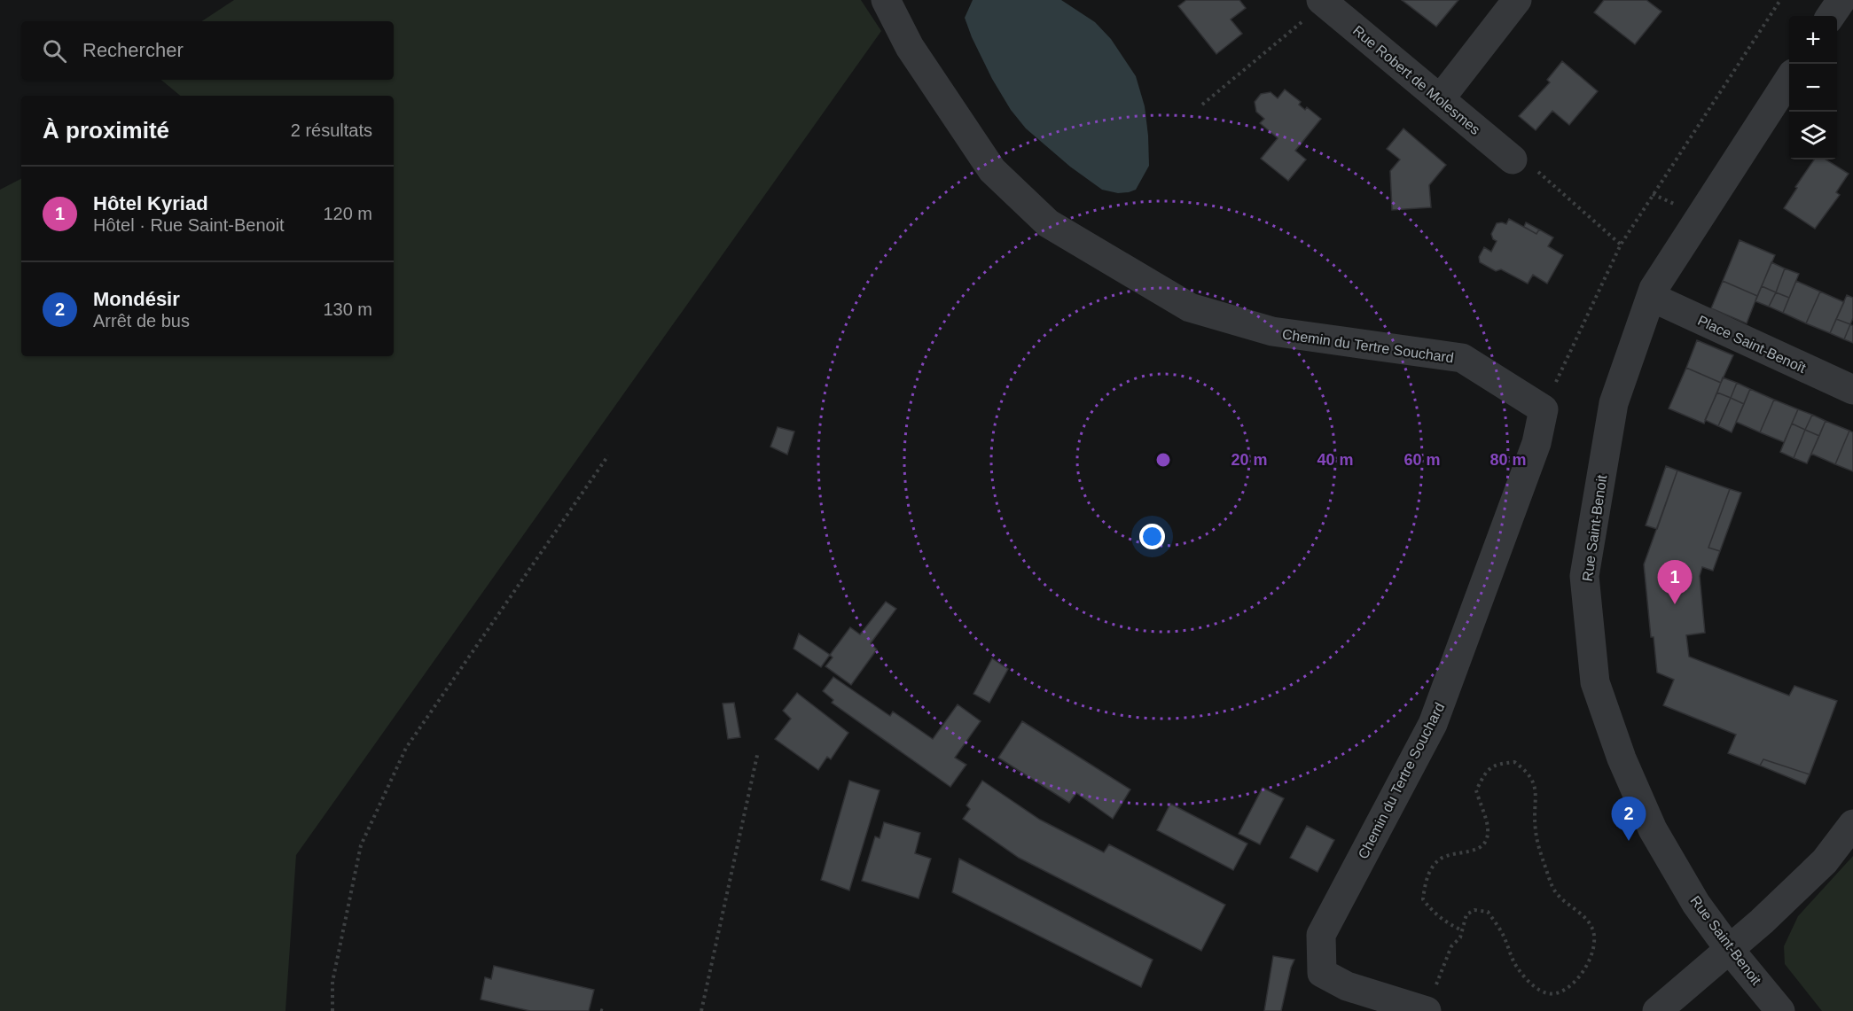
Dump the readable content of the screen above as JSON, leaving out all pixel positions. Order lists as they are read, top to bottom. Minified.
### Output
{"streets":{"street":["Rue Robert de Molesmes","Place Saint-Benoît","Chemin du Tertre Souchard","Rue Saint-Benoit"]},"crossings":[["Place Saint-Benoît","Rue Saint-Benoit"]],"page":{"map_buttons":["+","−"],"search":"Rechercher","heading":["À proximité","2 résultats"],"list":[{"mark":"1","name":"Hôtel Kyriad","note":"Hôtel · Rue Saint-Benoit","value":"120 m"},{"mark":"2","name":"Mondésir","note":"Arrêt de bus","value":"130 m"}],"pins":["1","2"]},"rings":["20 m","40 m","60 m","80 m"]}
